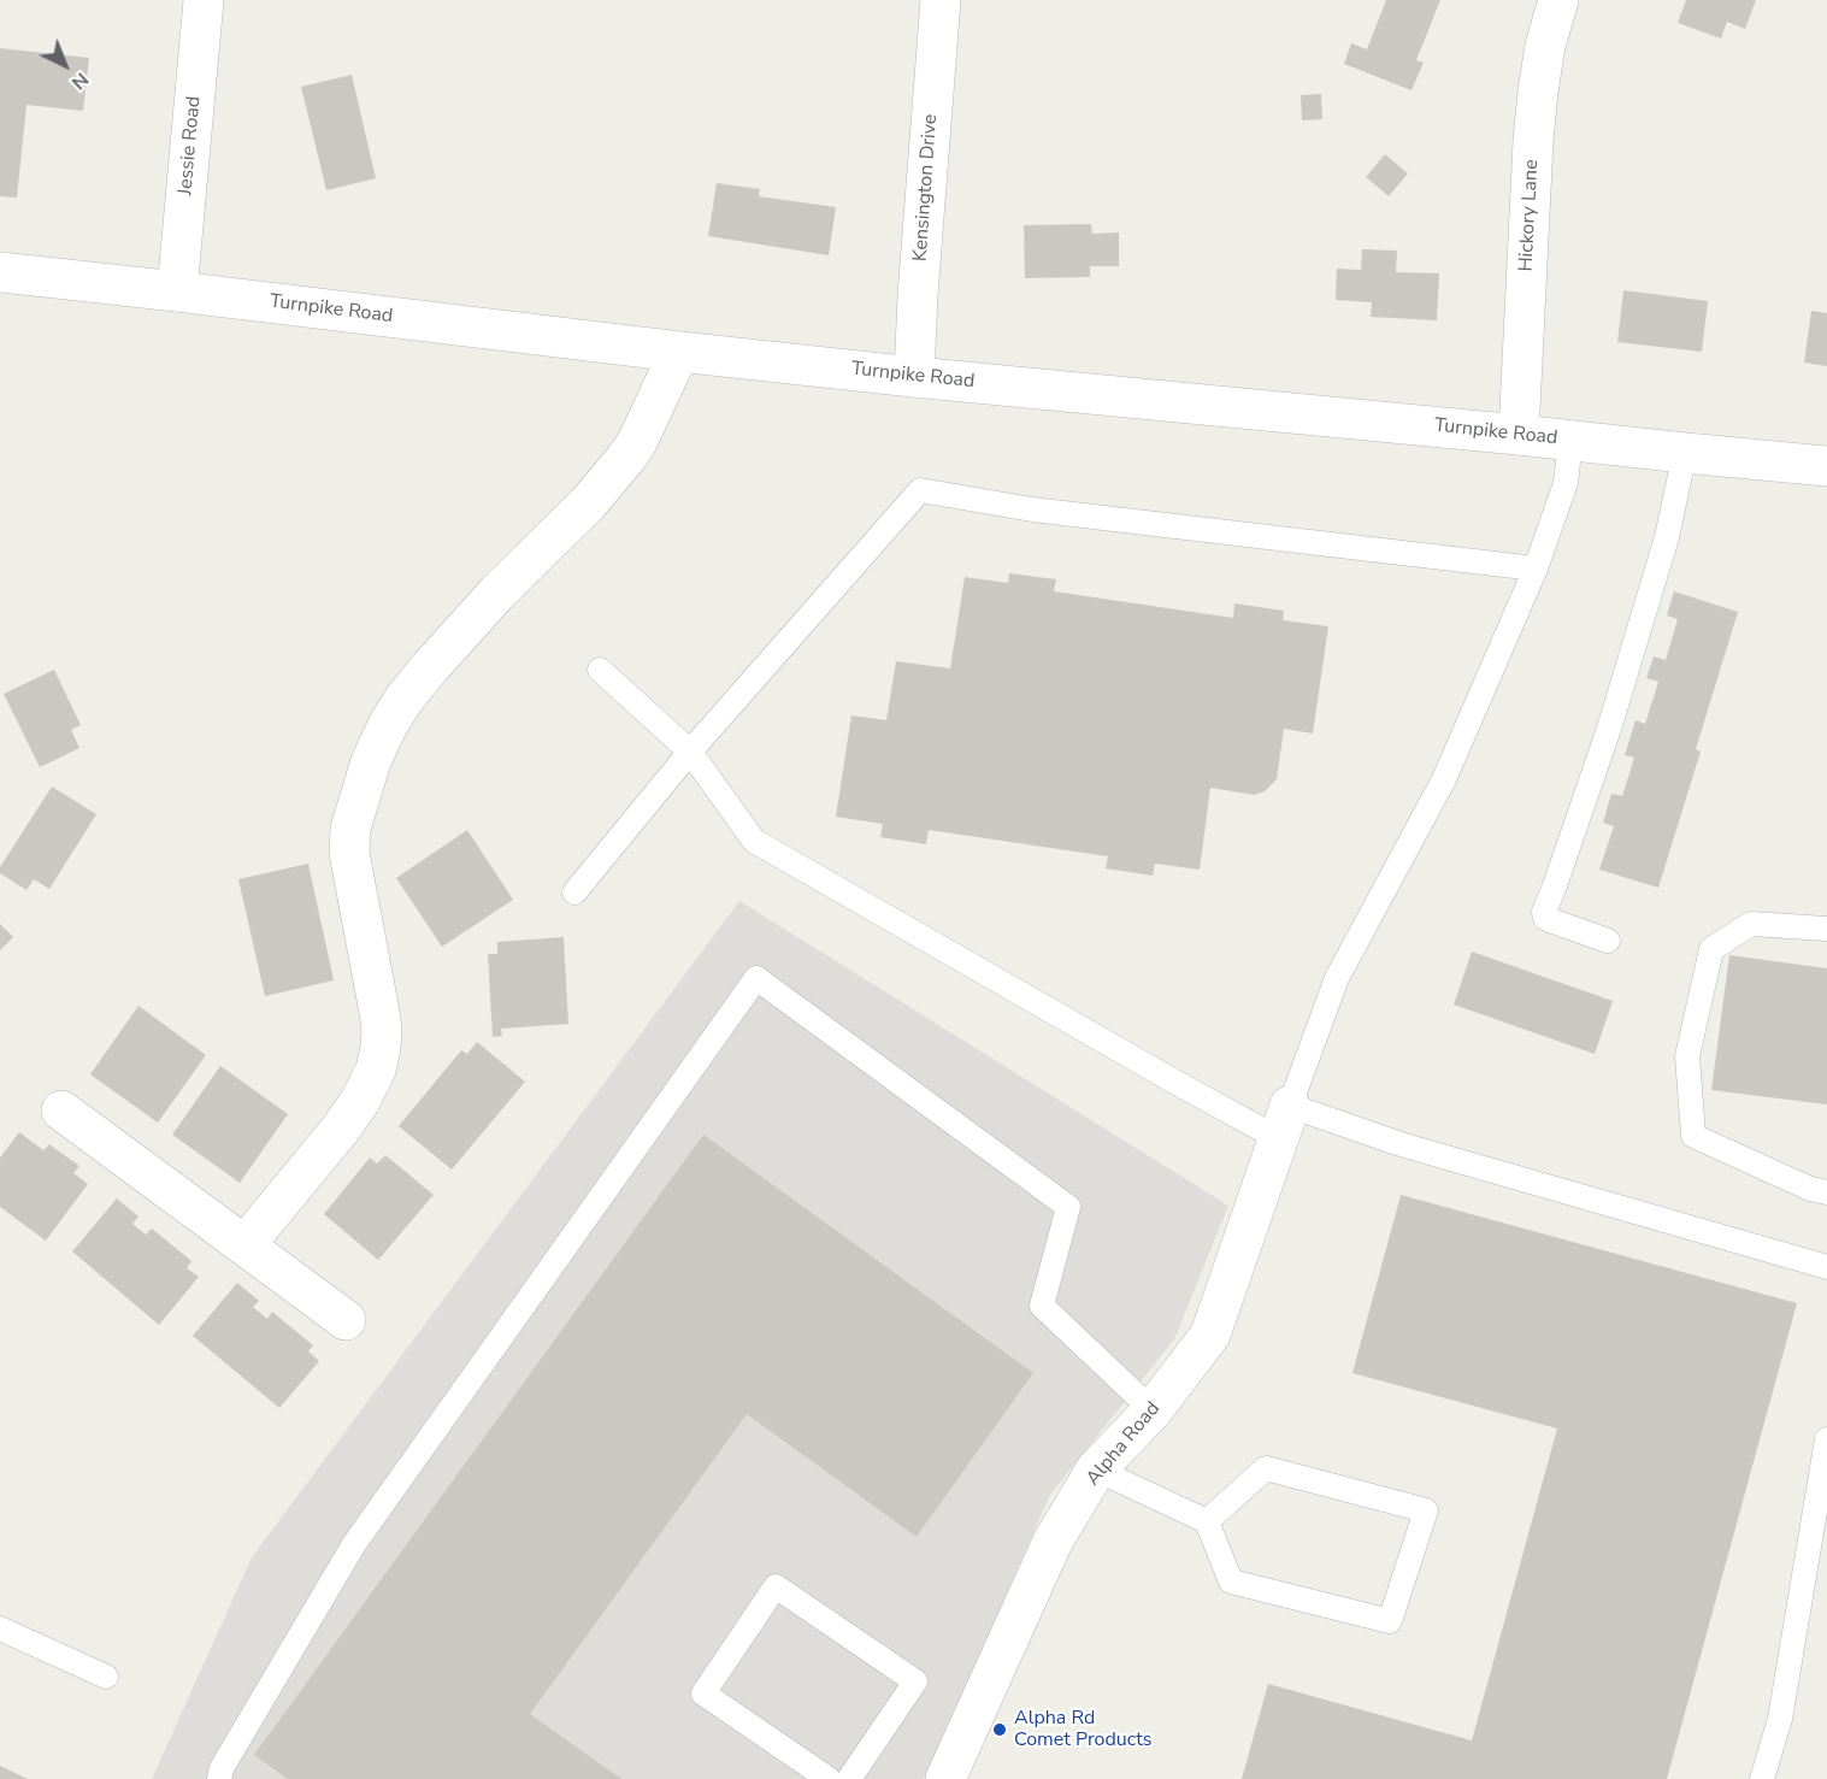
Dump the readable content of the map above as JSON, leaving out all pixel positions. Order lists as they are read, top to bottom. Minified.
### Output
{"streets":{"street":["Jessie Road","Kensington Drive","Hickory Lane","Turnpike Road","Alpha Road"]},"crossings":[["Jessie Road","Turnpike Road"],["Kensington Drive","Turnpike Road"],["Hickory Lane","Turnpike Road"]],"places":["Alpha Rd Comet Products"],"north":"bottom right"}
